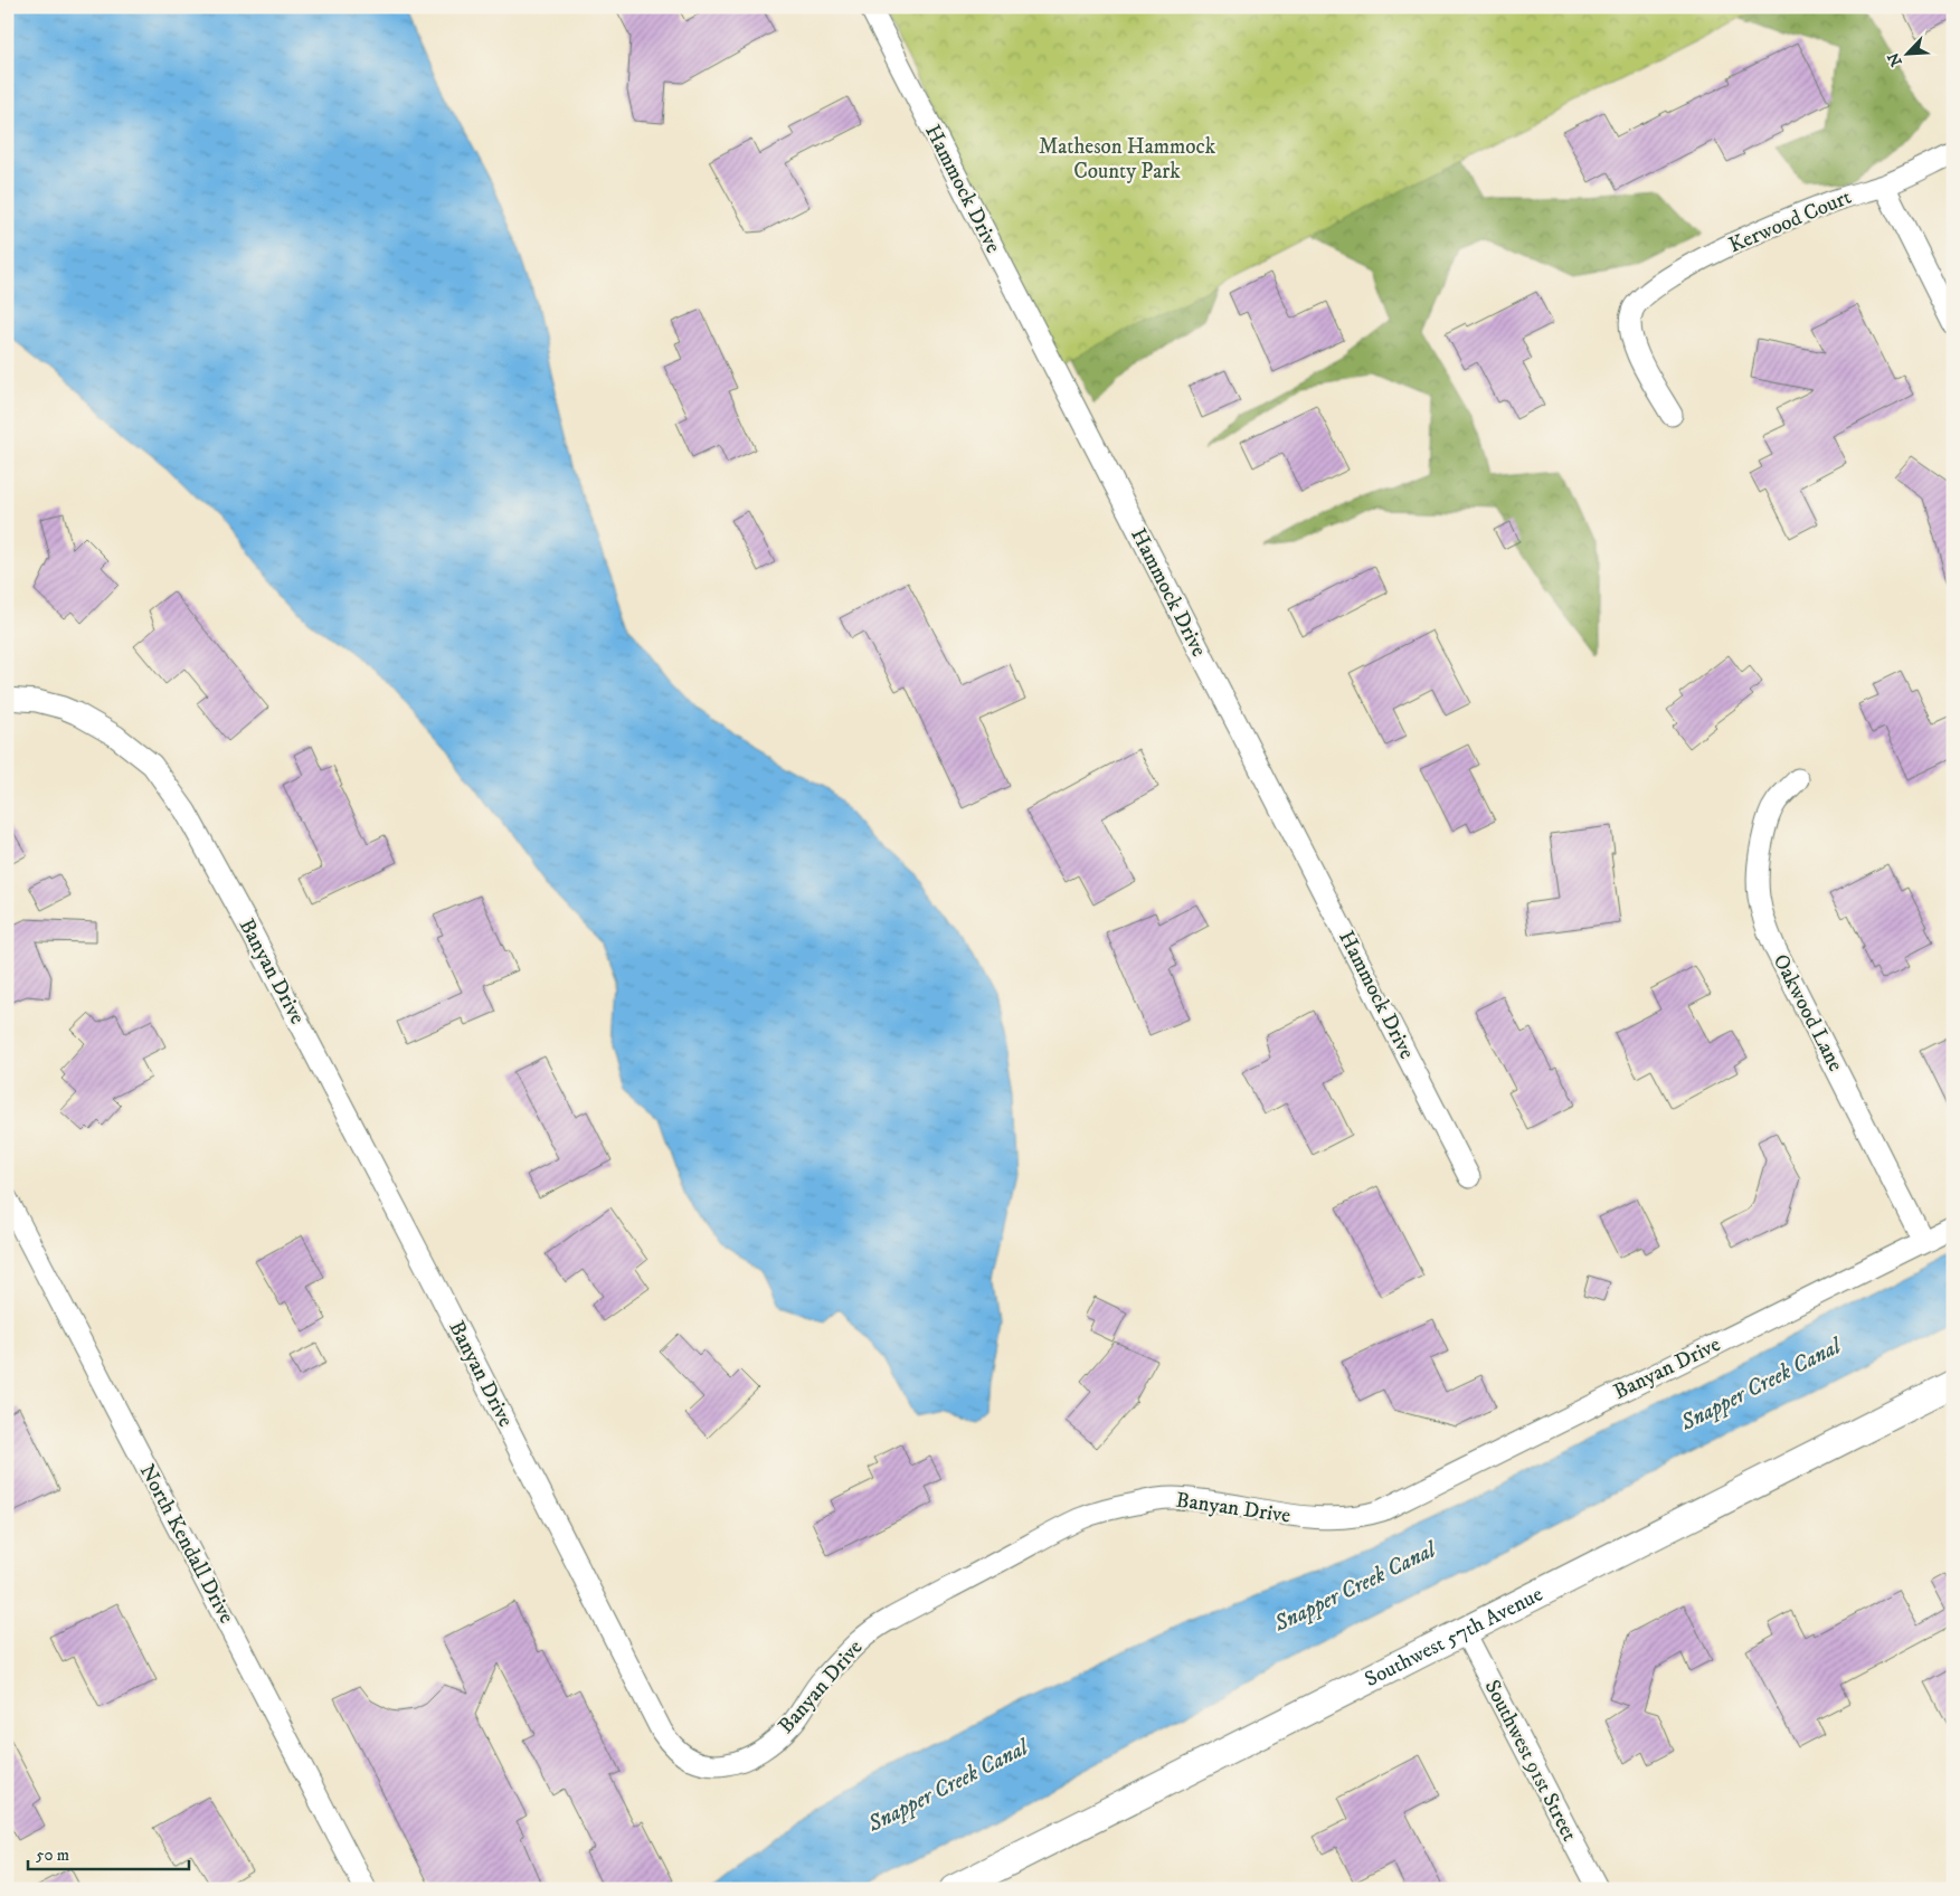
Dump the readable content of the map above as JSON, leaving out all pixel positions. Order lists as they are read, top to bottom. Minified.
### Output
{"streets":{"main road":["Southwest 57th Avenue"],"street":["Hammock Drive","Kerwood Court","Banyan Drive","Oakwood Lane","North Kendall Drive","Southwest 91st Street"]},"crossings":[["Banyan Drive","Oakwood Lane"],["Southwest 57th Avenue","Southwest 91st Street"]],"water":["Snapper Creek Canal"],"parks":["Matheson Hammock County Park"],"scale_bar":"50 m","north":"bottom left"}
